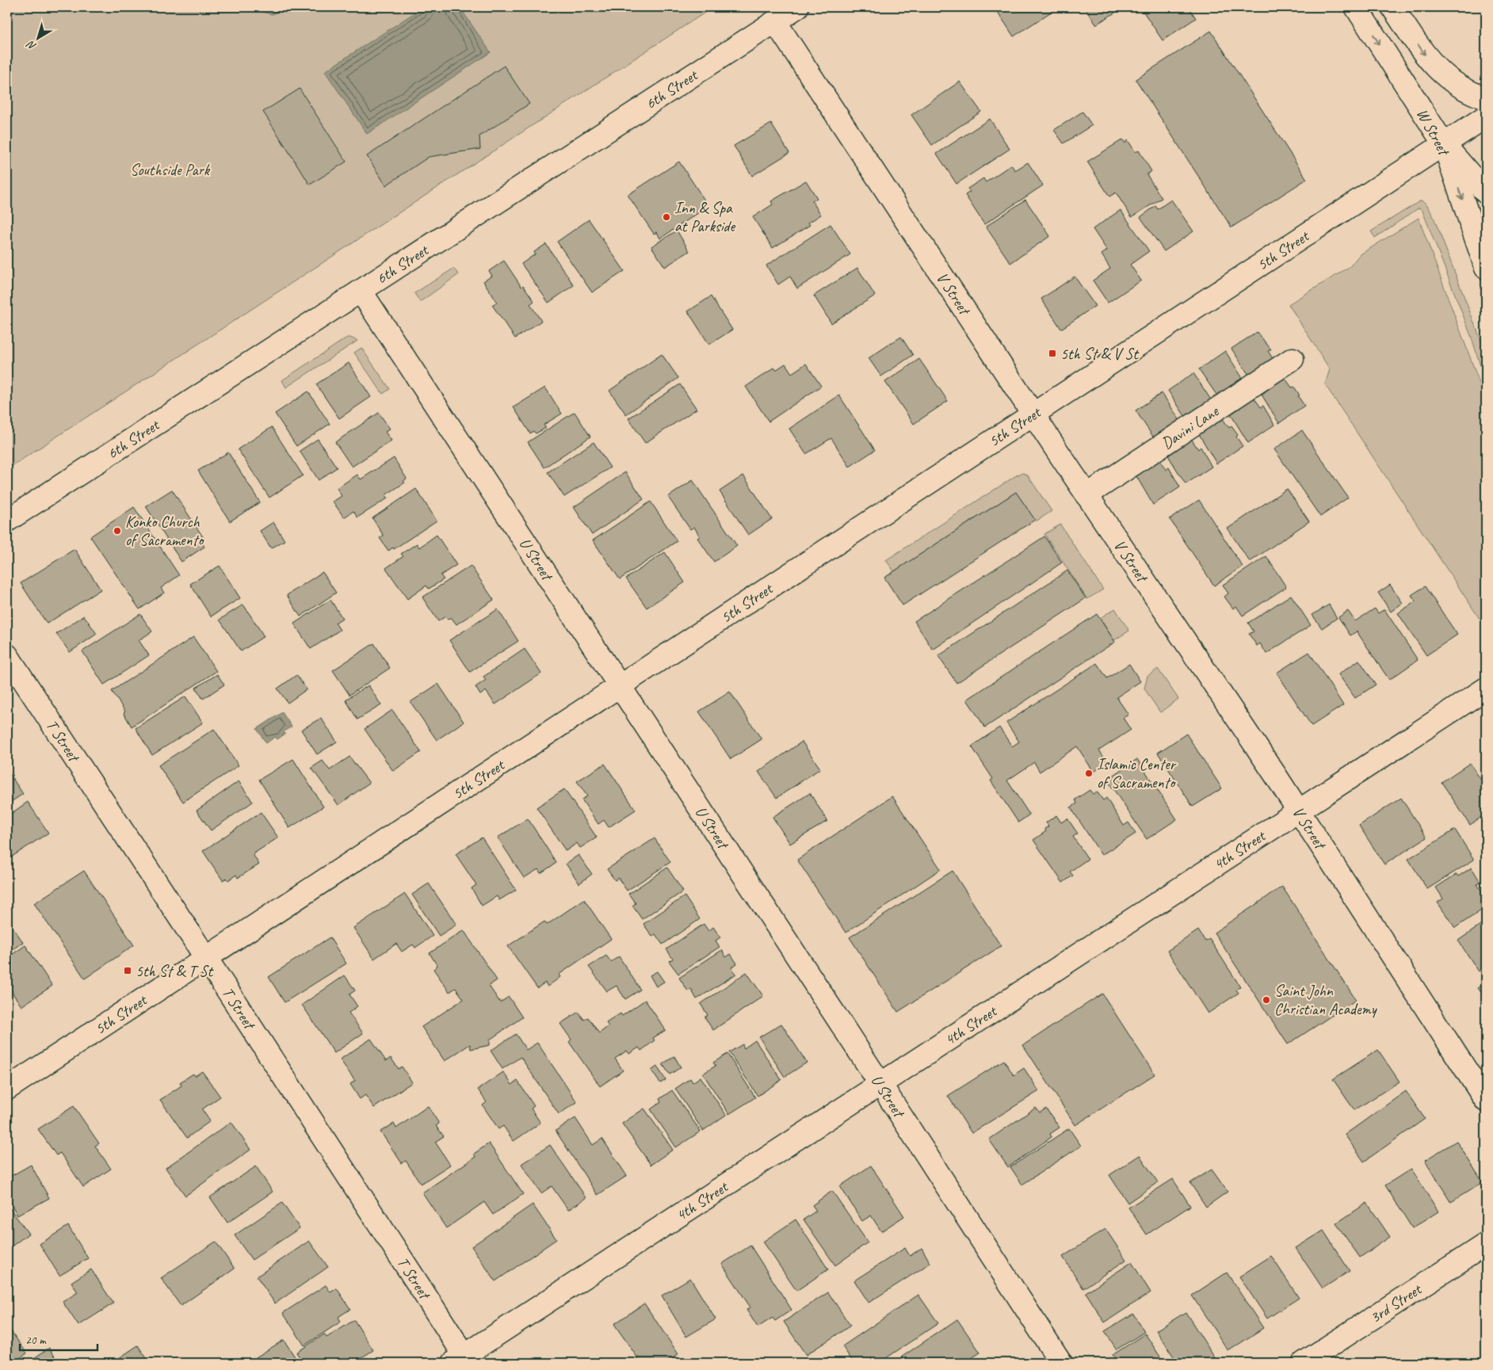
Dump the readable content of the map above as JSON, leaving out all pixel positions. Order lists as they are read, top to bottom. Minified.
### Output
{"streets":{"main road":["6th Street","W Street","5th Street","V Street","Davini Lane","U Street","T Street","4th Street","3rd Street"]},"crossings":[["6th Street","V Street"],["6th Street","U Street"],["W Street","5th Street"],["5th Street","V Street"],["5th Street","U Street"],["5th Street","T Street"],["V Street","Davini Lane"],["V Street","4th Street"],["U Street","4th Street"],["T Street","4th Street"]],"parks":["Southside Park"],"places":{"other":["Inn & Spa at Parkside","Konko Church of Sacramento","Islamic Center of Sacramento","Saint John Christian Academy"],"transit":["5th St & V St","5th St & T St"]},"scale_bar":"20 m","north":"bottom left"}
